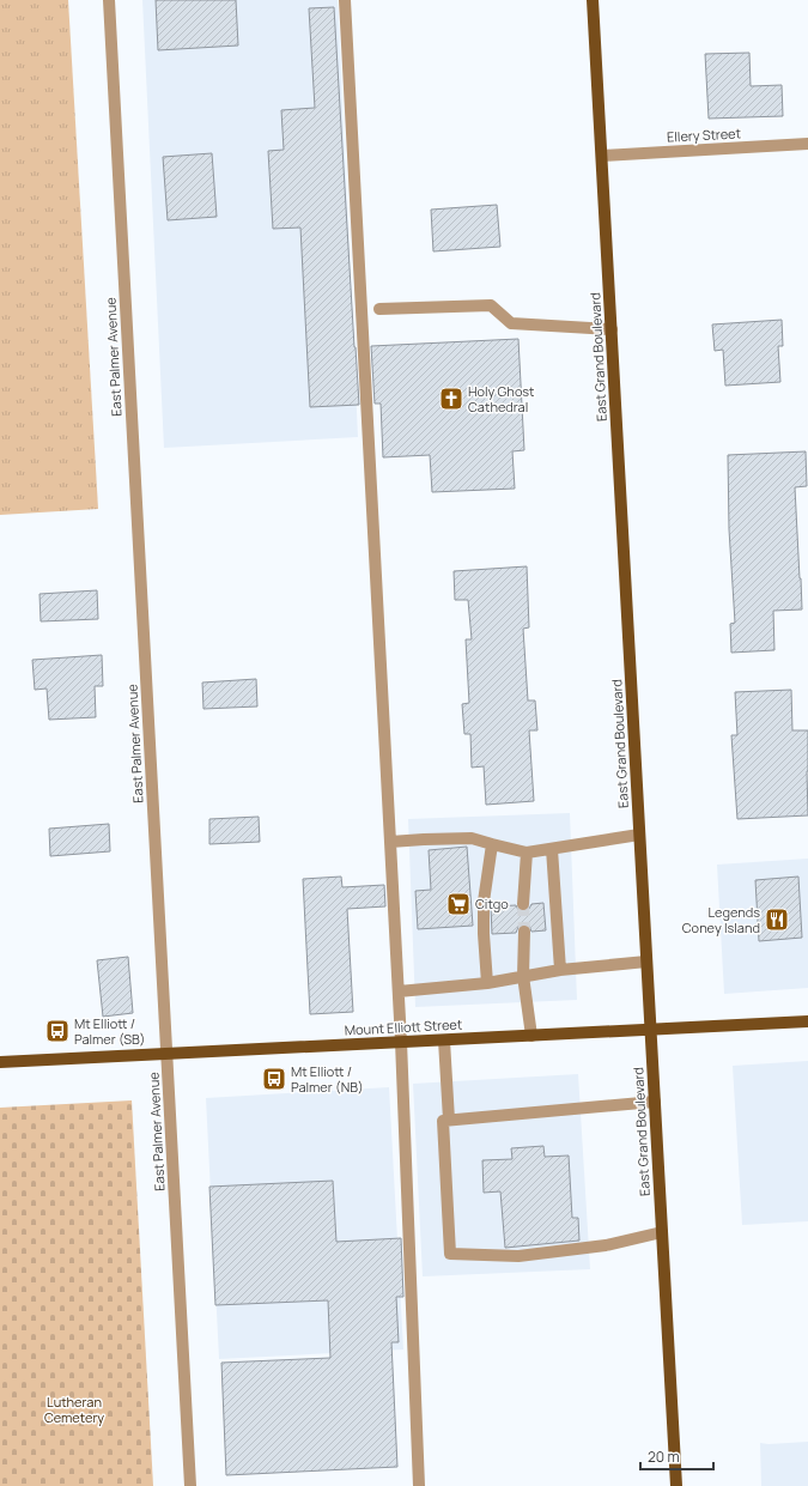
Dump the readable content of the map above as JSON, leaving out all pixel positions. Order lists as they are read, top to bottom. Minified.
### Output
{"streets":{"main road":["East Grand Boulevard","Mount Elliott Street"],"street":["Ellery Street","East Palmer Avenue"]},"crossings":[["Ellery Street","East Grand Boulevard"],["East Palmer Avenue","Mount Elliott Street"],["East Grand Boulevard","Mount Elliott Street"]],"parks":["Lutheran Cemetery"],"places":{"church":["Holy Ghost Cathedral"],"supermarket":["Citgo"],"restaurant":["Legends Coney Island"],"bus stop":["Mt Elliott / Palmer (SB)","Mt Elliott / Palmer (NB)"]},"scale_bar":"20 m"}
